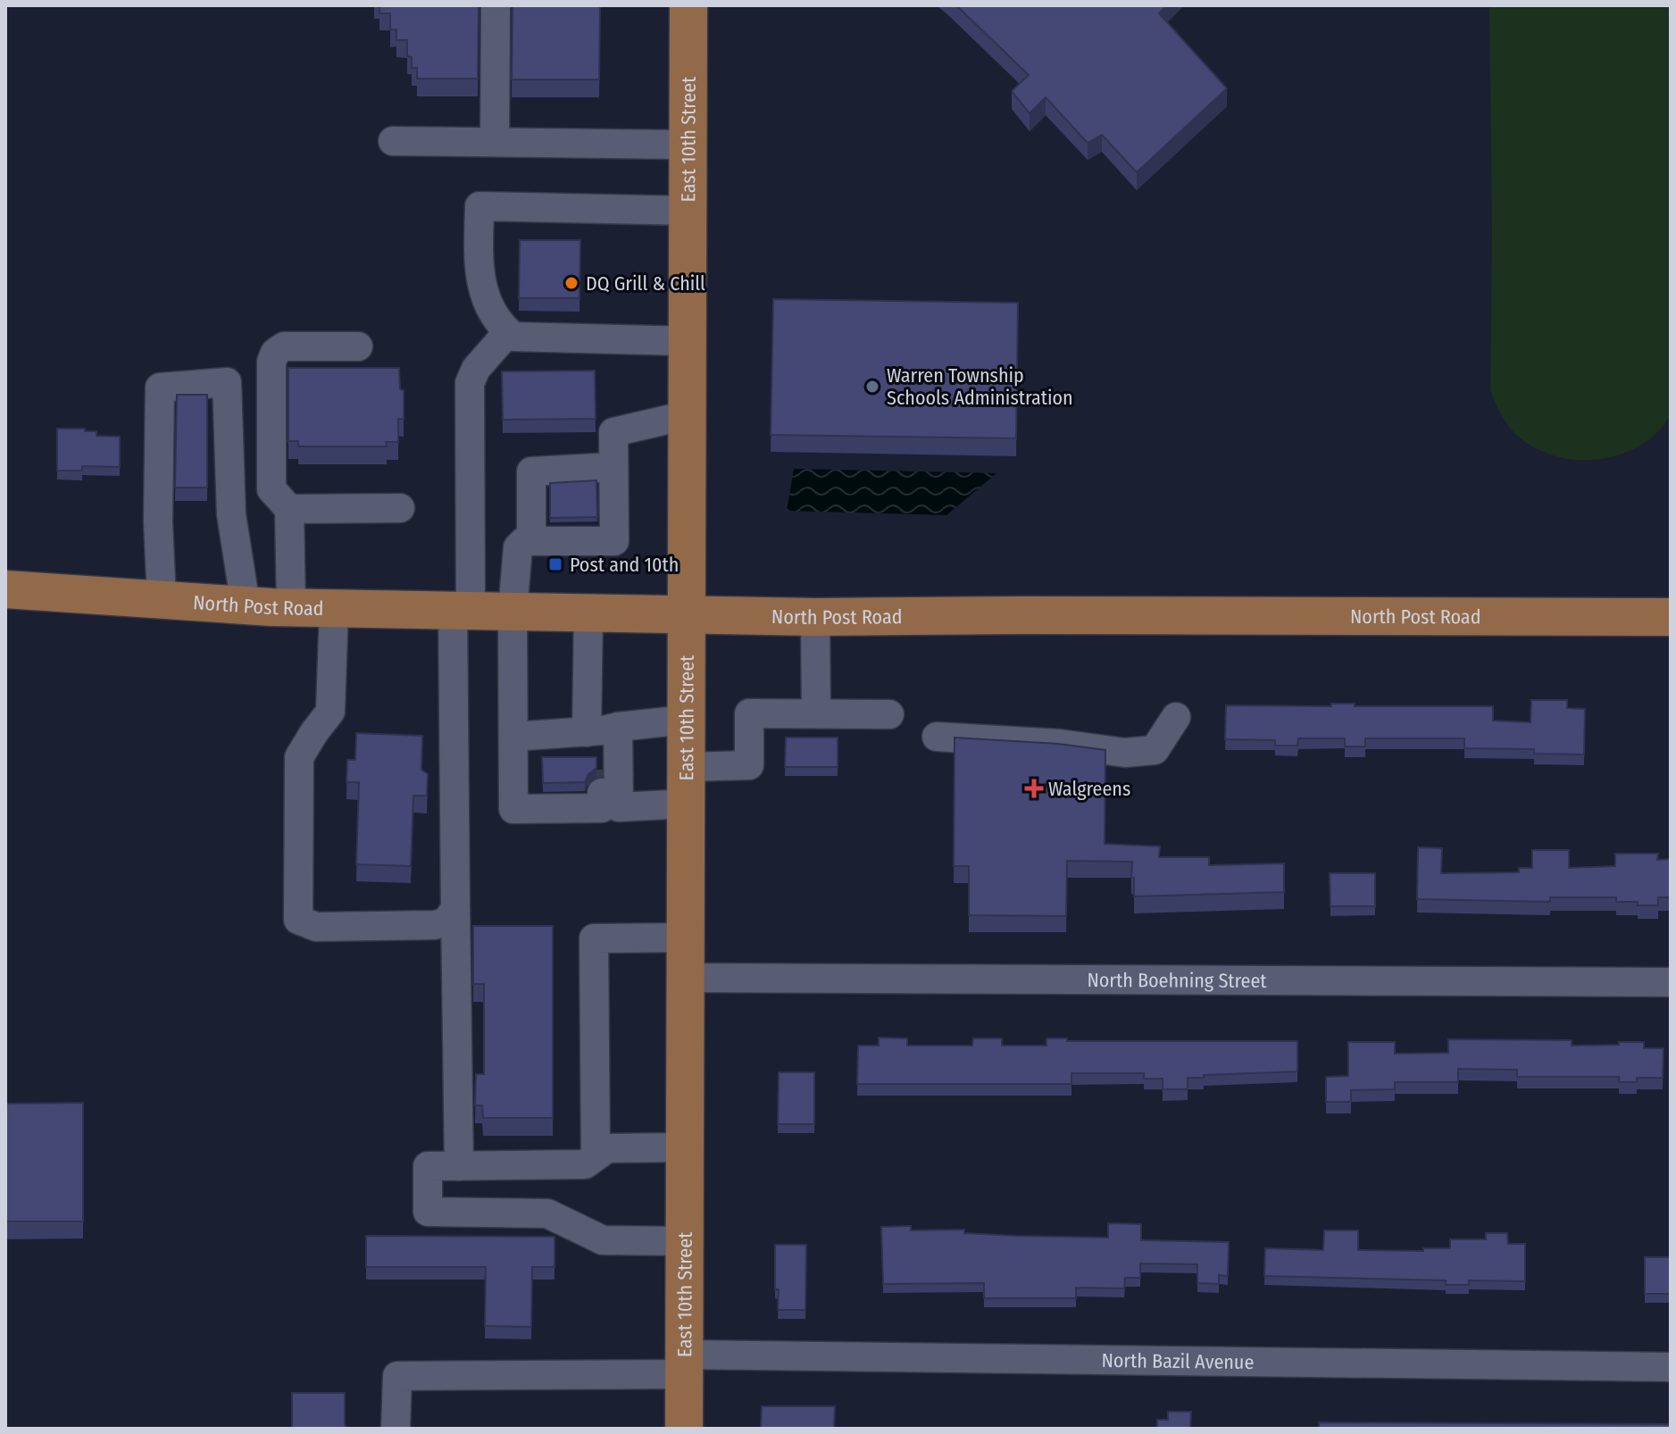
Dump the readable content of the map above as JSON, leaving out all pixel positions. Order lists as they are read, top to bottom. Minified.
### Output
{"streets":{"main road":["East 10th Street","North Post Road"],"street":["North Boehning Street","North Bazil Avenue"]},"crossings":[["East 10th Street","North Post Road"],["East 10th Street","North Boehning Street"],["East 10th Street","North Bazil Avenue"]],"places":{"other":["DQ Grill & Chill","Warren Township Schools Administration"],"transit":["Post and 10th"],"health":["Walgreens"]}}
